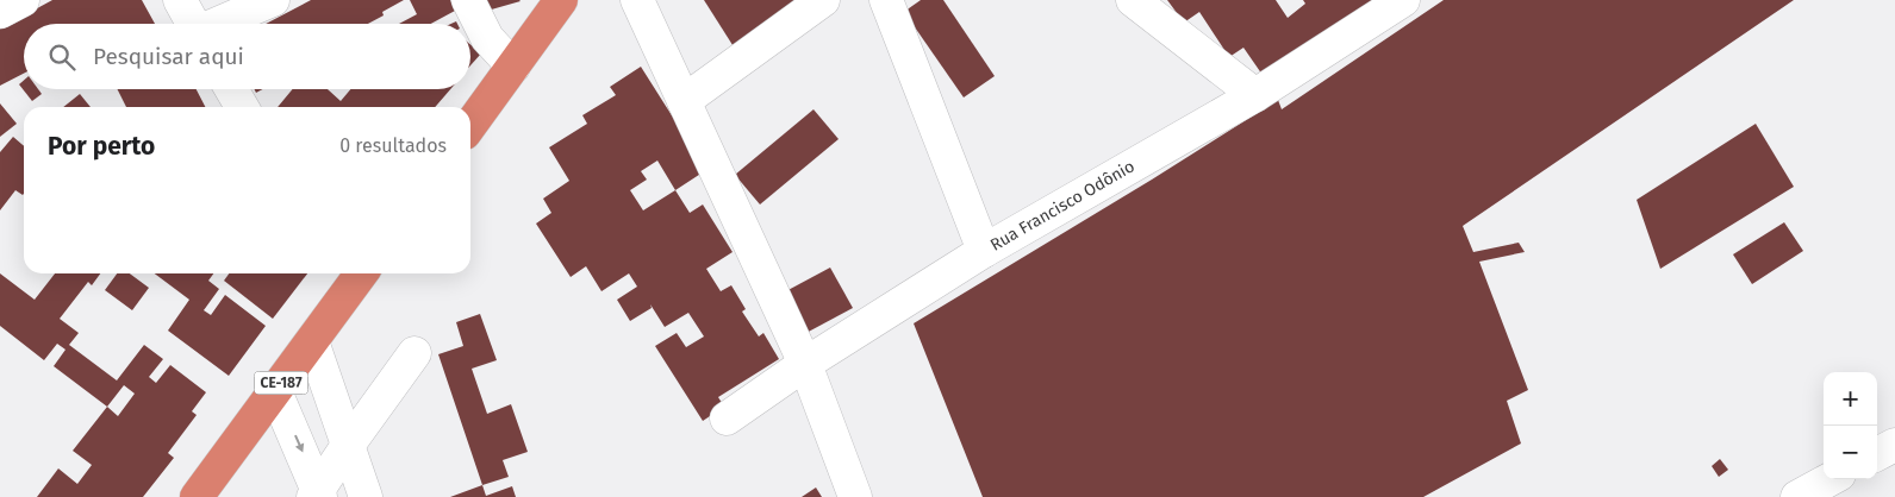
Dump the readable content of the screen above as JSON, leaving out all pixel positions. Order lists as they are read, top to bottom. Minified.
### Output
{"streets":{"highway":["CE-187"],"street":["Rua Francisco Odônio"]},"page":{"search":"Pesquisar aqui","heading":["Por perto","0 resultados"],"map_buttons":["+","−"]}}
